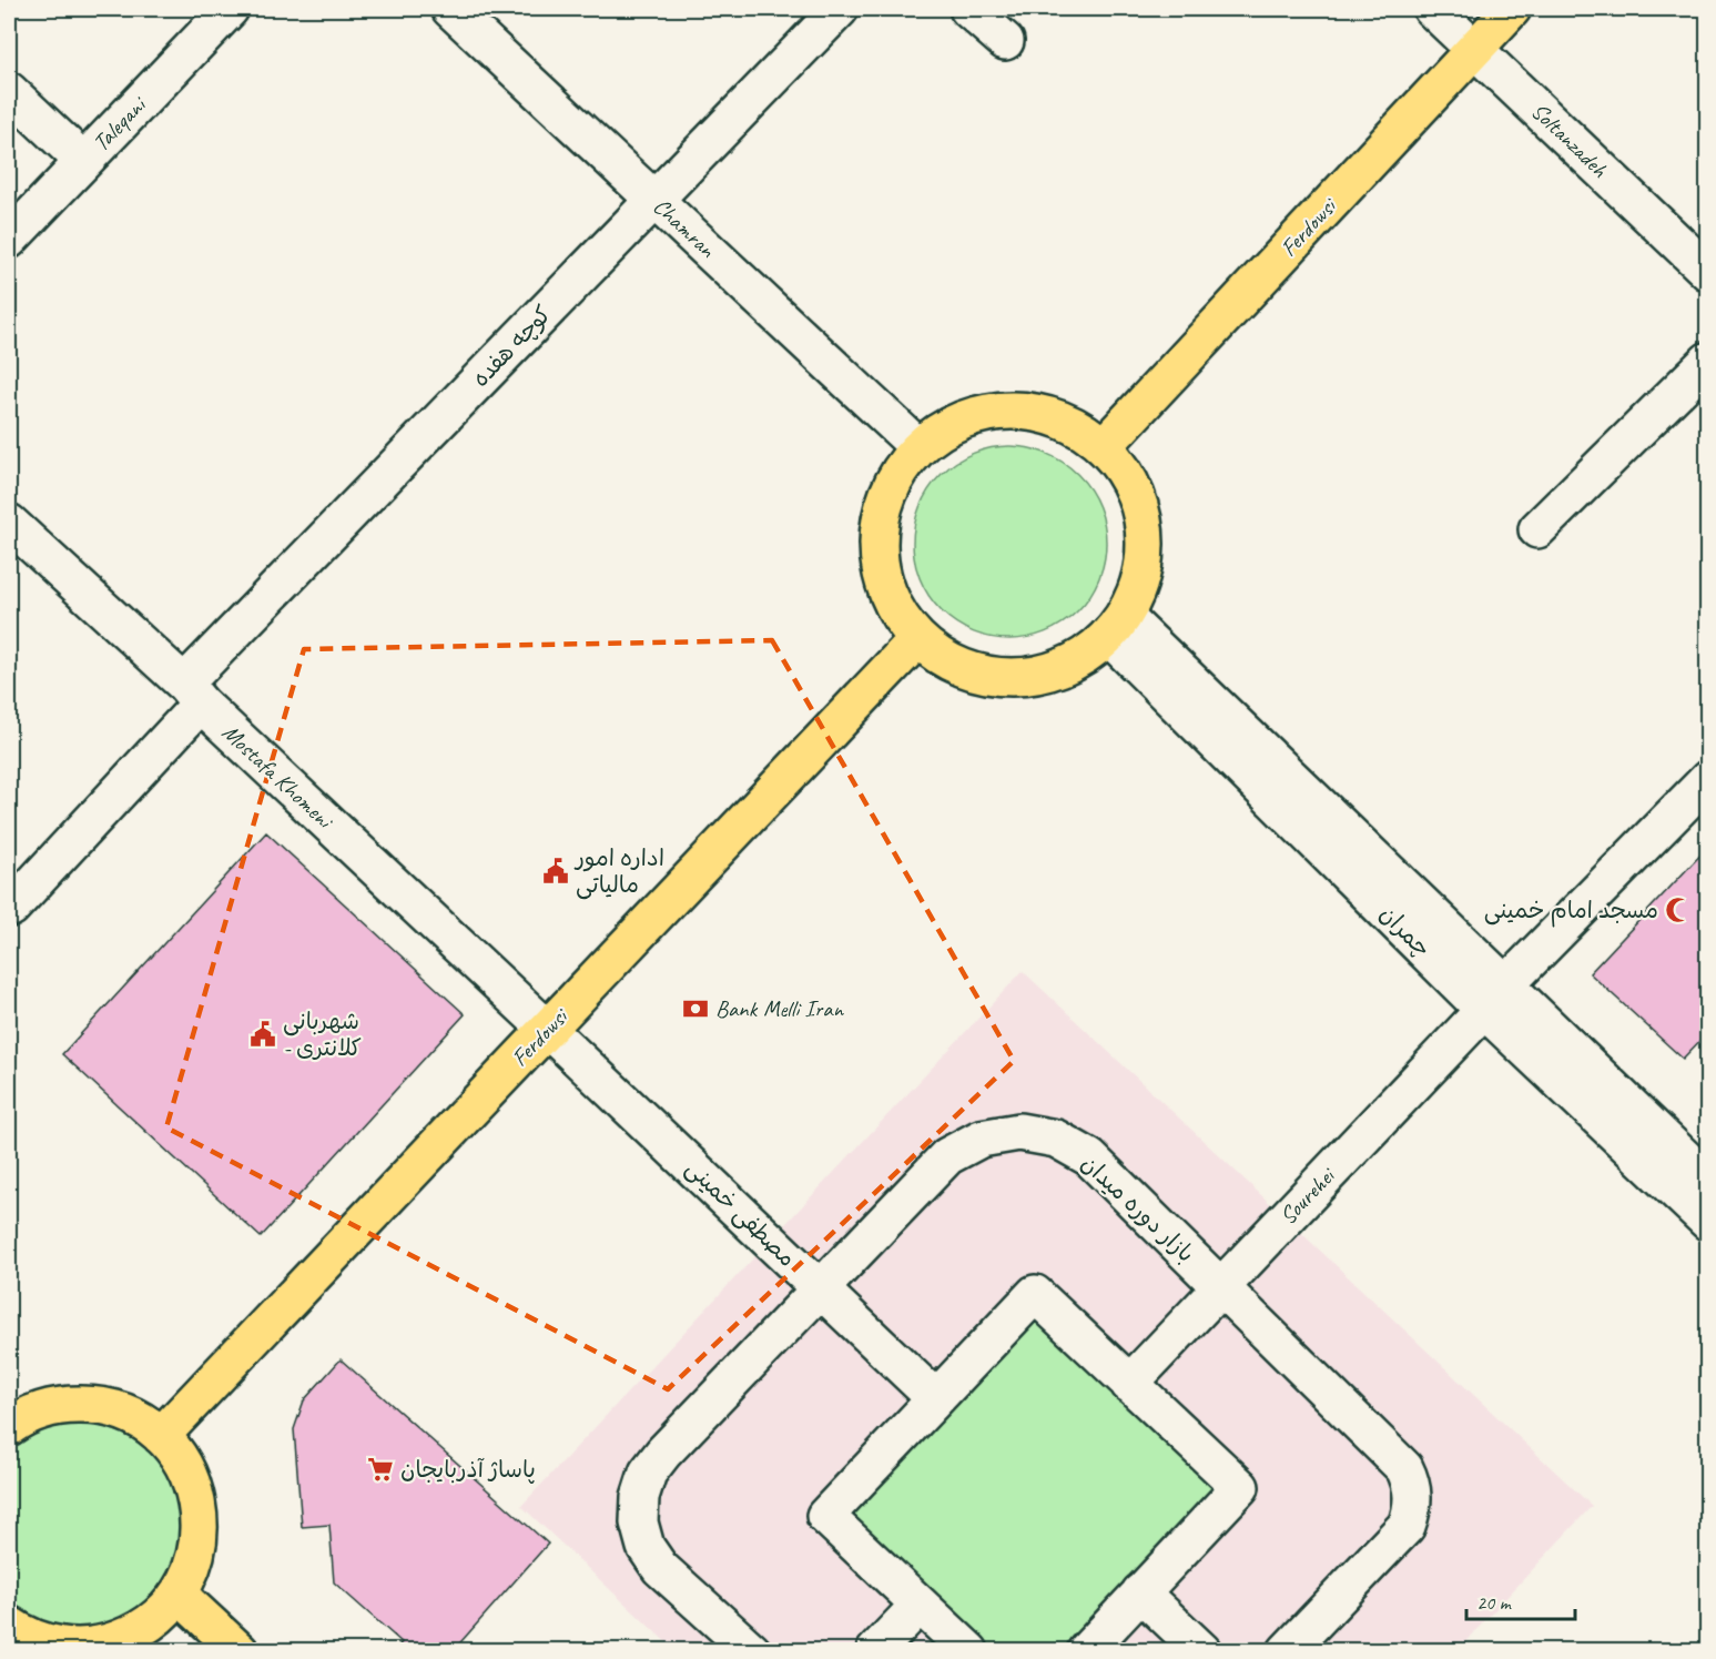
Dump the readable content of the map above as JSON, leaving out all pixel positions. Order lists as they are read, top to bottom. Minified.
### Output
{"streets":{"main road":["Ferdowsi"],"street":["Taleqani","Soltanzadeh","Chamran","کوچه هفده","Mostafa Khomeni","چمران","Sourehei","بازار دوره میدان","مصطفی خمینی"]},"crossings":[["Soltanzadeh","Ferdowsi"],["Chamran","کوچه هفده"],["Ferdowsi","Mostafa Khomeni"],["Ferdowsi","مصطفی خمینی"],["کوچه هفده","Mostafa Khomeni"],["Mostafa Khomeni","مصطفی خمینی"],["چمران","Sourehei"],["Sourehei","بازار دوره میدان"],["بازار دوره میدان","مصطفی خمینی"]],"places":{"public building":["اداره امور مالیاتی","شهربانی - کلانتری"],"mosque":["مسجد امام خمینی"],"bank":["Bank Melli Iran"],"supermarket":["پاساژ آذربایجان"]},"scale_bar":"20 m"}
